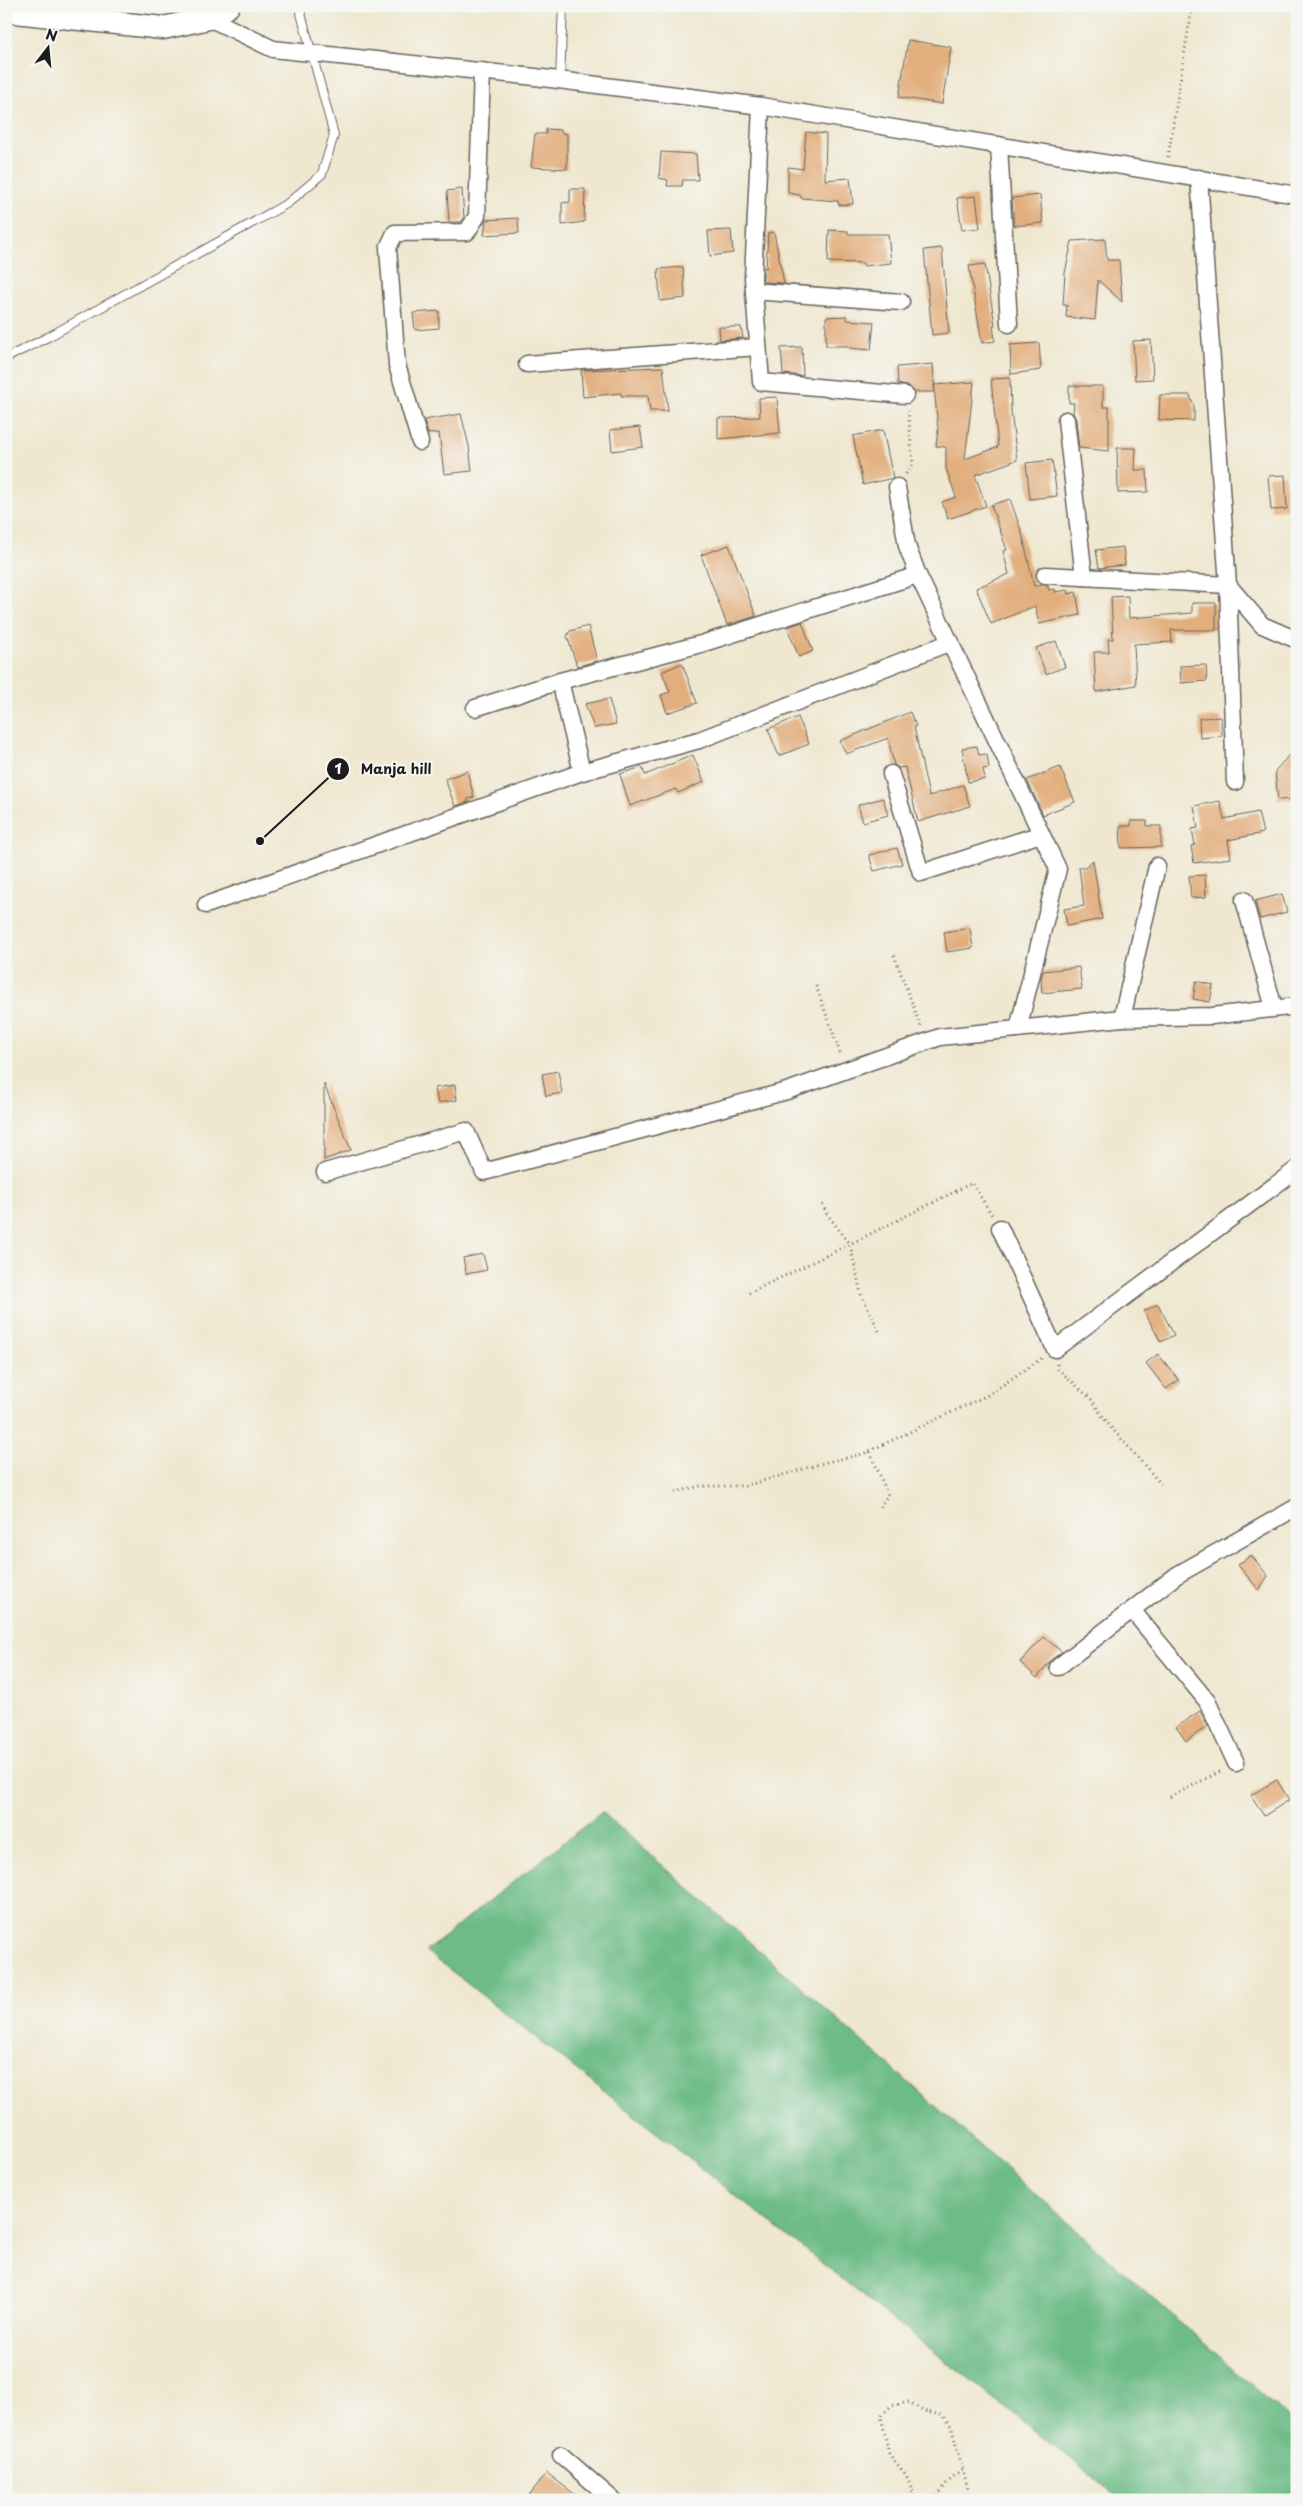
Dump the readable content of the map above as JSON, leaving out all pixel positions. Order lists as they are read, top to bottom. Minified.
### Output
{"places":["Manja hill"],"north":"top"}
